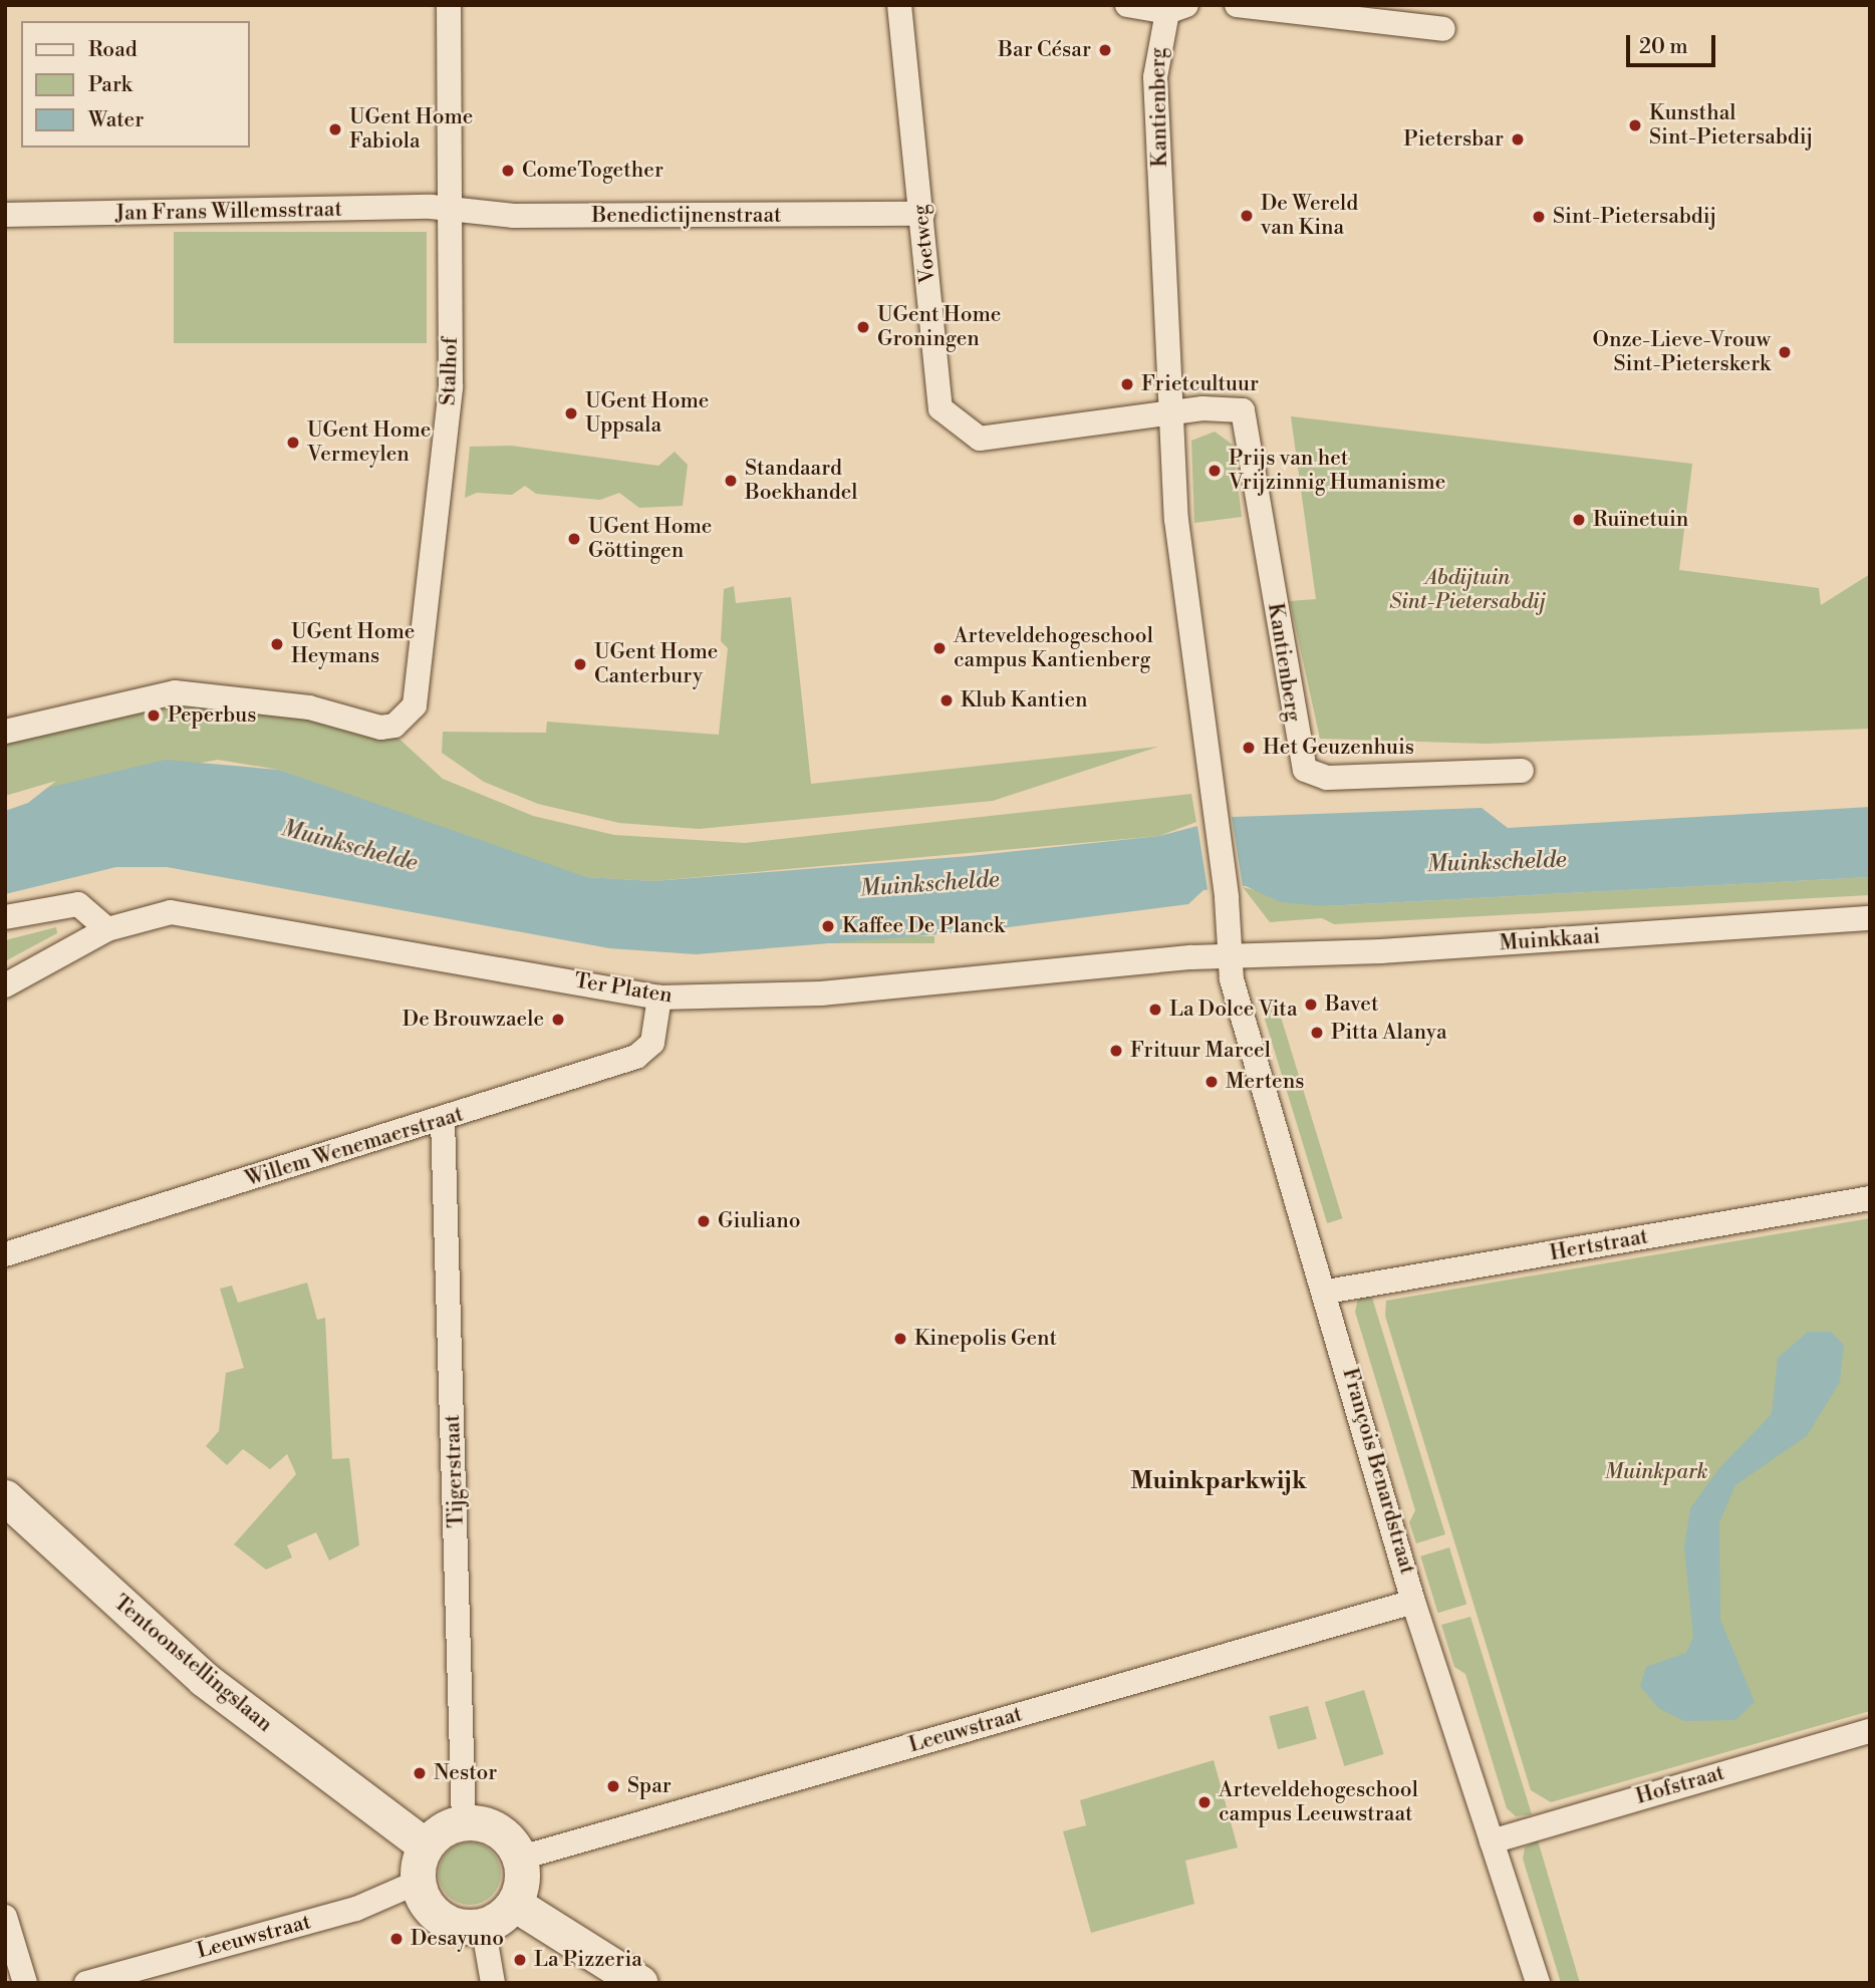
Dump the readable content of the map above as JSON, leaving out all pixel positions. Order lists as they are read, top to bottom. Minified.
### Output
{"streets":{"street":["Kantienberg","Jan Frans Willemsstraat","Benedictijnenstraat","Voetweg","Stalhof","Muinkkaai","Ter Platen","Willem Wenemaerstraat","Hertstraat","Tijgerstraat","François Benardstraat","Tentoonstellingslaan","Leeuwstraat","Hofstraat"]},"crossings":[["Kantienberg","Voetweg"],["Kantienberg","Muinkkaai"],["Kantienberg","Ter Platen"],["Kantienberg","François Benardstraat"],["Jan Frans Willemsstraat","Benedictijnenstraat"],["Jan Frans Willemsstraat","Stalhof"],["Benedictijnenstraat","Voetweg"],["Benedictijnenstraat","Stalhof"],["Muinkkaai","Ter Platen"],["Muinkkaai","François Benardstraat"],["Ter Platen","Willem Wenemaerstraat"],["Ter Platen","François Benardstraat"],["Willem Wenemaerstraat","Tijgerstraat"],["Hertstraat","François Benardstraat"],["Tijgerstraat","Tentoonstellingslaan"],["Tijgerstraat","Leeuwstraat"],["François Benardstraat","Leeuwstraat"],["François Benardstraat","Hofstraat"],["Tentoonstellingslaan","Leeuwstraat"]],"districts":["Muinkparkwijk"],"water":["Muinkschelde"],"parks":["Abdijtuin Sint-Pietersabdij","Muinkpark"],"places":["Bar César","Kunsthal Sint-Pietersabdij","UGent Home Fabiola","Pietersbar","ComeTogether","De Wereld van Kina","Sint-Pietersabdij","UGent Home Groningen","Onze-Lieve-Vrouw Sint-Pieterskerk","Frietcultuur","UGent Home Uppsala","UGent Home Vermeylen","Prijs van het Vrijzinnig Humanisme","Standaard Boekhandel","Ruïnetuin","UGent Home Göttingen","UGent Home Heymans","Arteveldehogeschool campus Kantienberg","UGent Home Canterbury","Klub Kantien","Peperbus","Het Geuzenhuis","Kaffee De Planck","Bavet","La Dolce Vita","De Brouwzaele","Pitta Alanya","Frituur Marcel","Mertens","Giuliano","Kinepolis Gent","Nestor","Spar","Arteveldehogeschool campus Leeuwstraat","Desayuno","La Pizzeria"],"legend":["Road","Park","Water"],"scale_bar":"20 m"}
